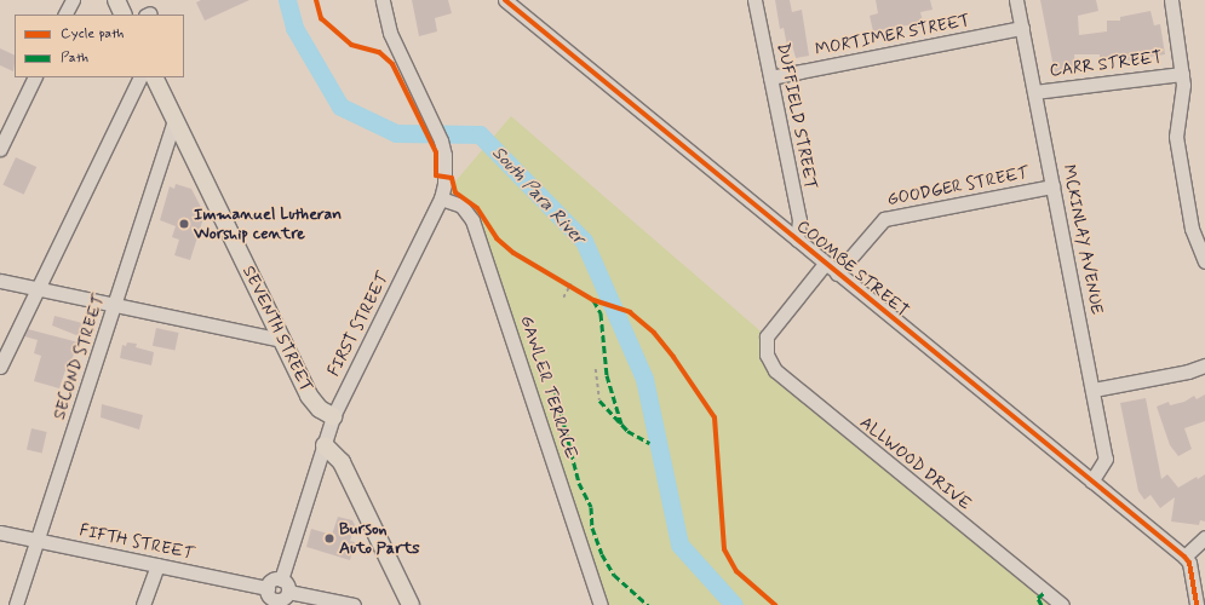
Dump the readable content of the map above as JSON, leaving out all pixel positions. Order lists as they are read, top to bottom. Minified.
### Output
{"streets":{"main road":["SEVENTH STREET"],"street":["MORTIMER STREET","CARR STREET","DUFFIELD STREET","GOODGER STREET","MCKINLAY AVENUE","COOMBE STREET","FIRST STREET","SECOND STREET","GAWLER TERRACE","ALLWOOD DRIVE","FIFTH STREET"]},"crossings":[["MORTIMER STREET","DUFFIELD STREET"],["MORTIMER STREET","MCKINLAY AVENUE"],["CARR STREET","MCKINLAY AVENUE"],["DUFFIELD STREET","COOMBE STREET"],["GOODGER STREET","MCKINLAY AVENUE"],["GOODGER STREET","COOMBE STREET"],["MCKINLAY AVENUE","COOMBE STREET"],["COOMBE STREET","ALLWOOD DRIVE"],["FIRST STREET","SEVENTH STREET"],["FIRST STREET","GAWLER TERRACE"],["FIRST STREET","FIFTH STREET"],["SEVENTH STREET","SECOND STREET"],["SECOND STREET","FIFTH STREET"]],"water":["South Para River"],"places":["Immanuel Lutheran Worship centre","Burson Auto Parts"],"legend":["Cycle path","Path"]}
